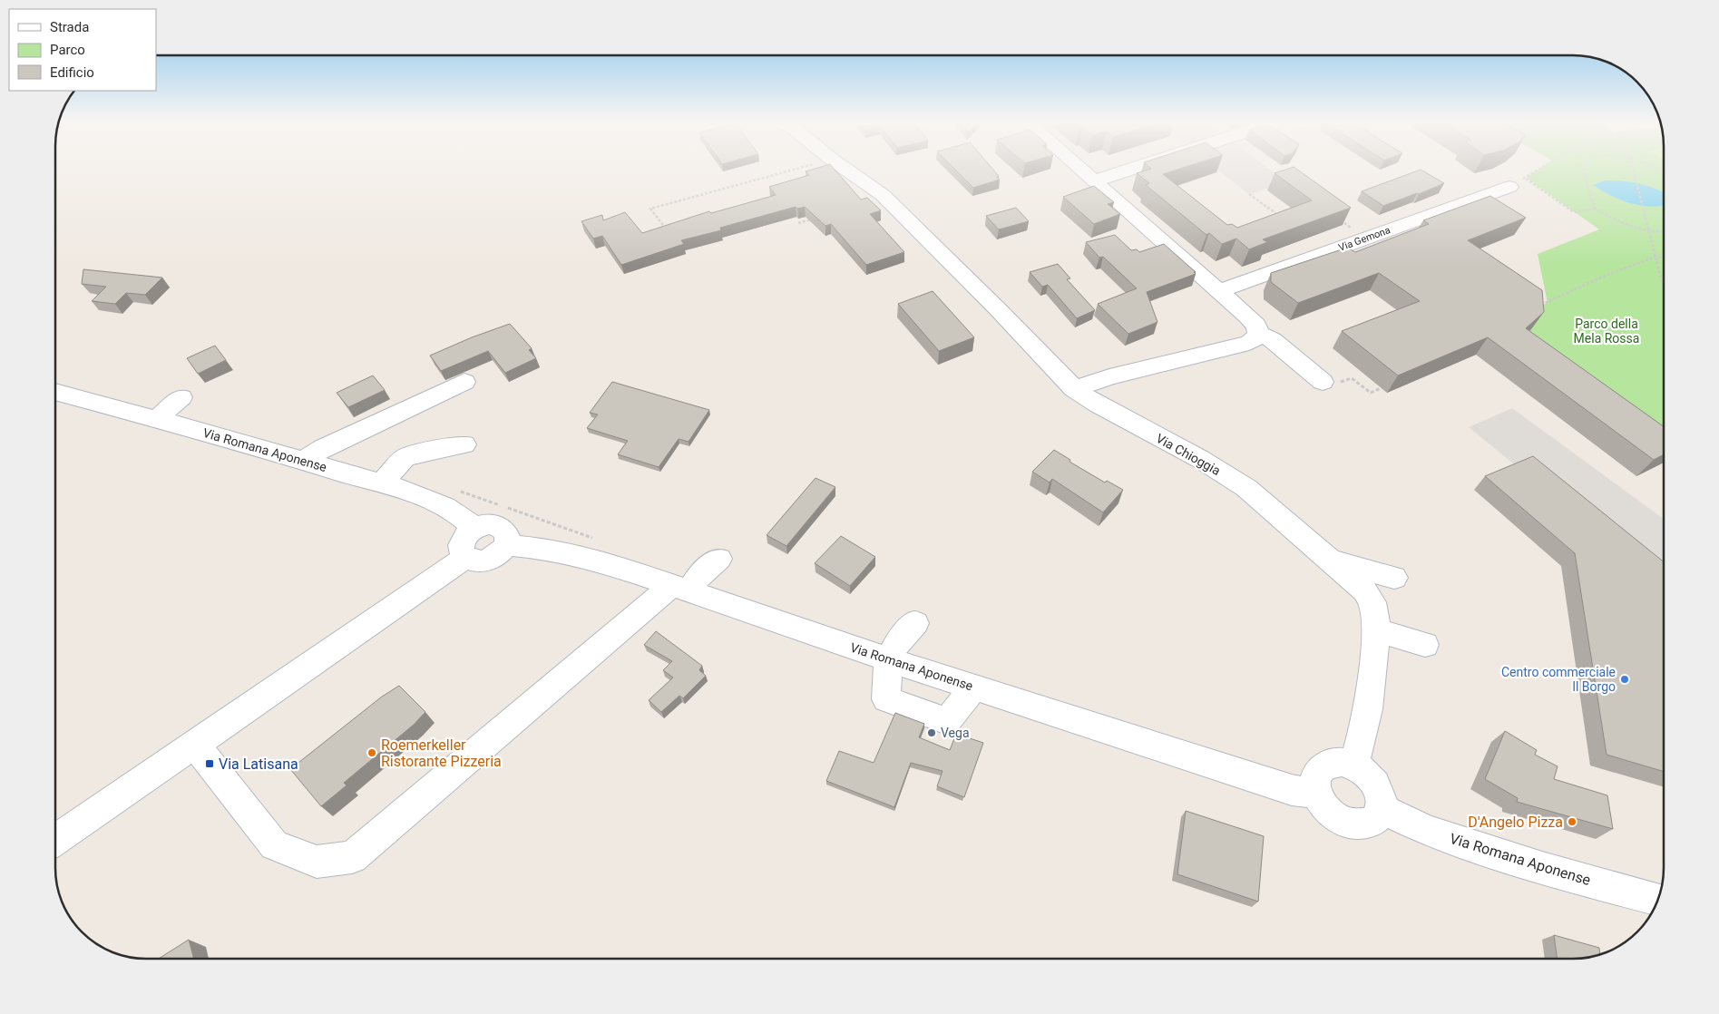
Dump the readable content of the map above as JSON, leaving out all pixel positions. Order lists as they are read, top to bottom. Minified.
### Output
{"streets":{"street":["Via Gemona","Via Romana Aponense","Via Chioggia"]},"crossings":[["Via Romana Aponense","Via Chioggia"]],"parks":["Parco della Mela Rossa"],"places":{"other":["Centro commerciale Il Borgo","Vega","Roemerkeller Ristorante Pizzeria","D'Angelo Pizza"],"transit":["Via Latisana"]},"legend":["Strada","Parco","Edificio"]}
